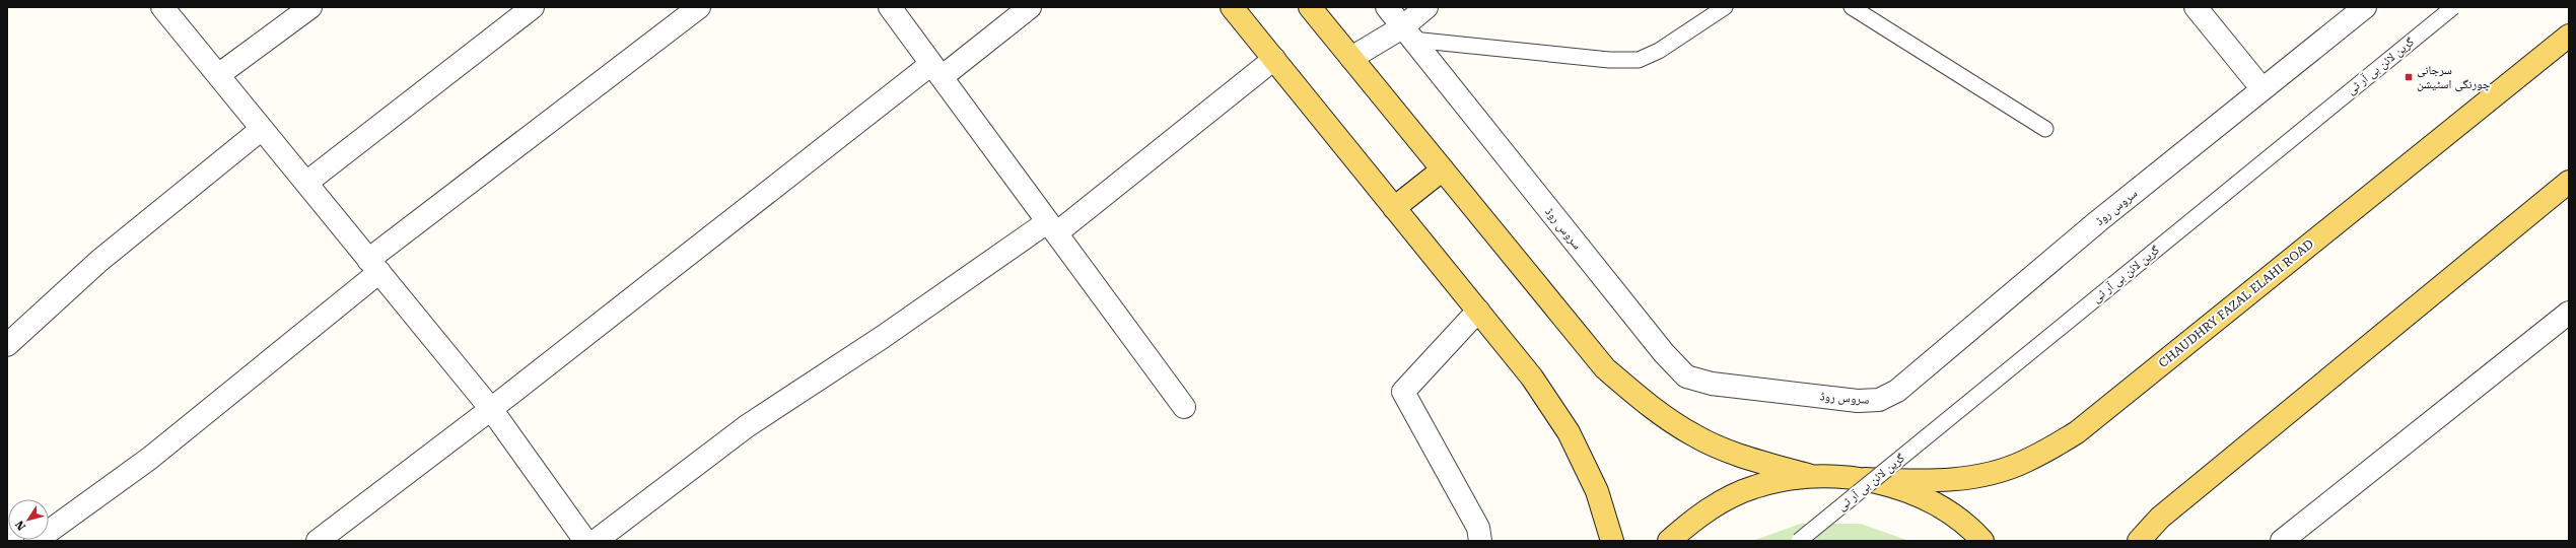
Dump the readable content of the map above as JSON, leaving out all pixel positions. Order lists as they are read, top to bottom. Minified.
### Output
{"streets":{"main road":["CHAUDHRY FAZAL ELAHI ROAD"],"street":["سروس روڈ"],"lane":["گرین لائن بی آر ٹی"]},"places":{"transit":["سرجانی چورنگی اسٹیشن"]},"north":"bottom left"}
